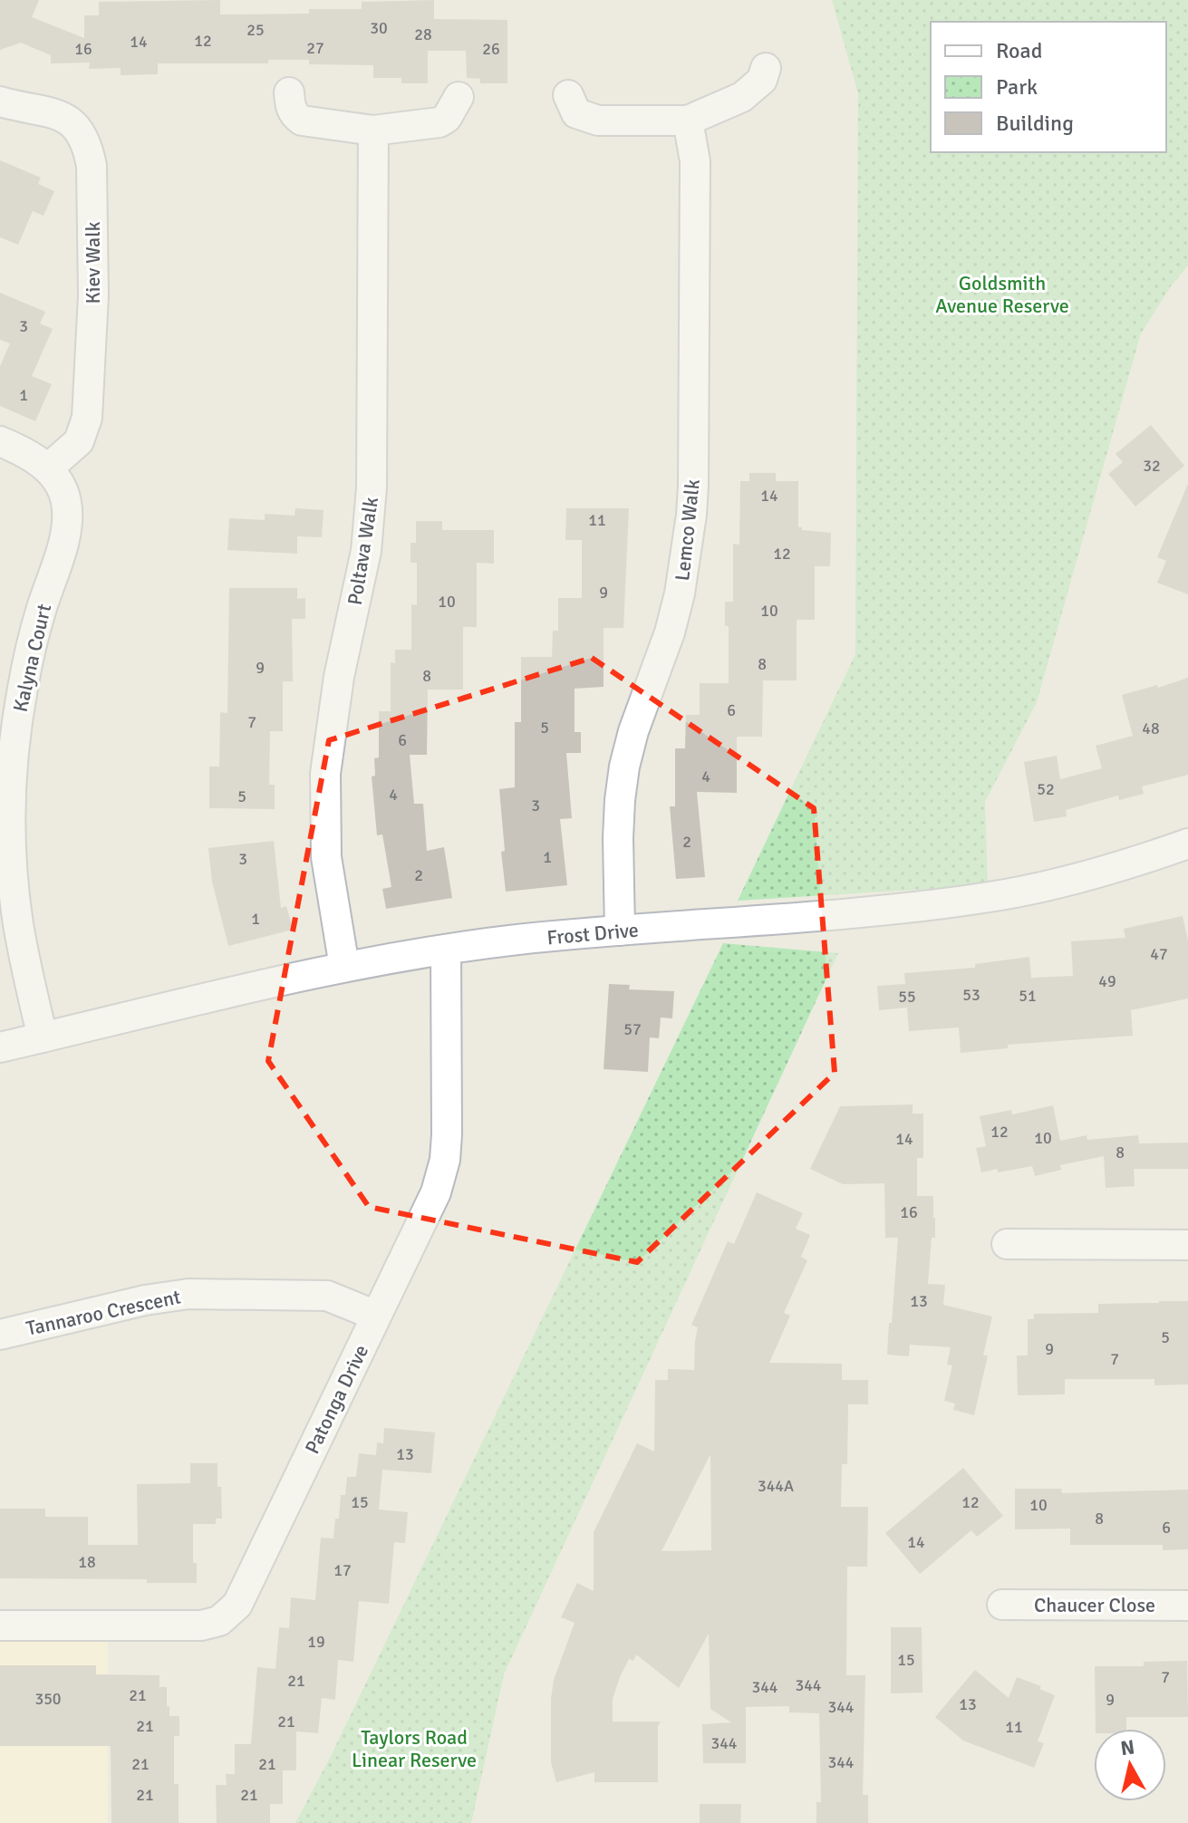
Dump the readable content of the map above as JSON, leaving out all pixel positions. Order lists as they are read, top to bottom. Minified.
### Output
{"streets":{"street":["Kiev Walk","Lemco Walk","Poltava Walk","Kalyna Court","Frost Drive","Tannaroo Crescent","Patonga Drive","Chaucer Close"]},"crossings":[["Kiev Walk","Kalyna Court"],["Lemco Walk","Frost Drive"],["Poltava Walk","Frost Drive"],["Kalyna Court","Frost Drive"],["Frost Drive","Patonga Drive"],["Tannaroo Crescent","Patonga Drive"]],"parks":["Goldsmith Avenue Reserve","Taylors Road Linear Reserve"],"house_numbers":["30","25","28","12","14","27","16","26","3","1","32","14","11","12","9","10","10","8","9","8","6","7","5","48","6","4","52","4","5","3","2","1","3","2","1","47","49","53","51","55","57","12","10","14","8","16","13","5","9","7","13","344A","15","12","10","8","6","14","18","17","19","15","7","21","344","344","21","350","9","13","344","21","21","11","344","344","21","21","21","21"],"legend":["Road","Park","Building"],"north":"top"}
